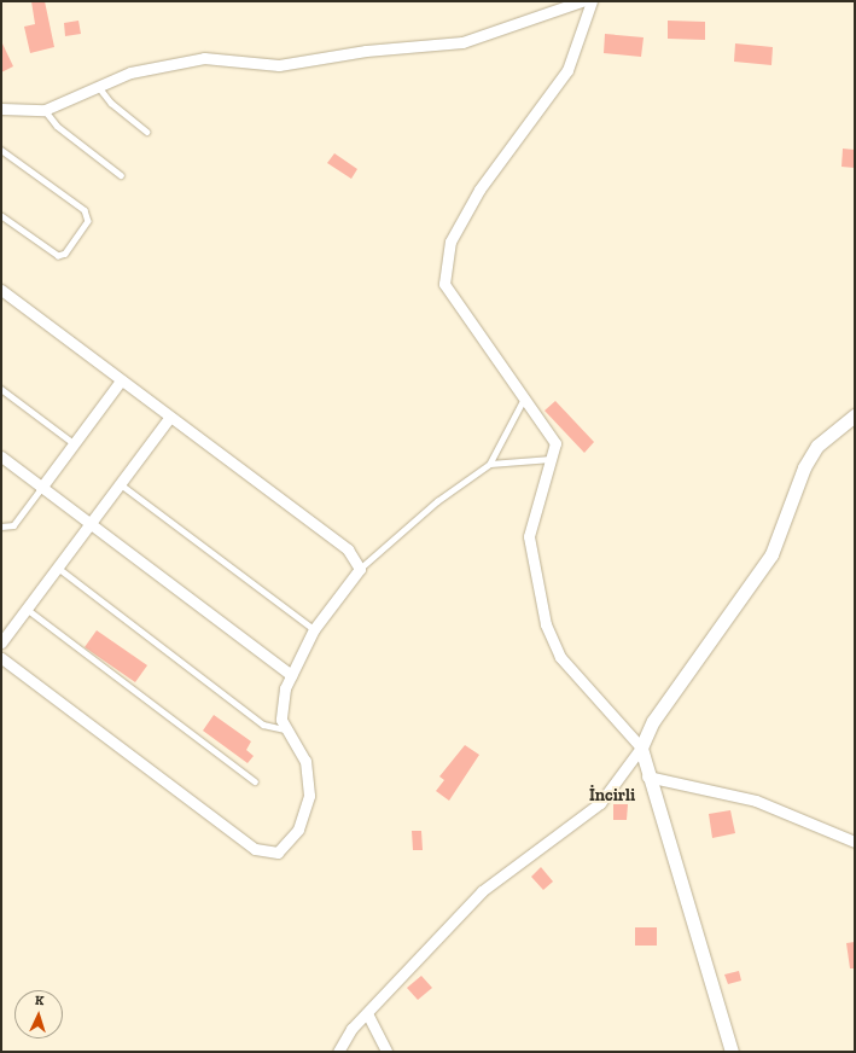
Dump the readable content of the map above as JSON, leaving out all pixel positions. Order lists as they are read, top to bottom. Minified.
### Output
{"districts":["İncirli"],"north":"top"}
